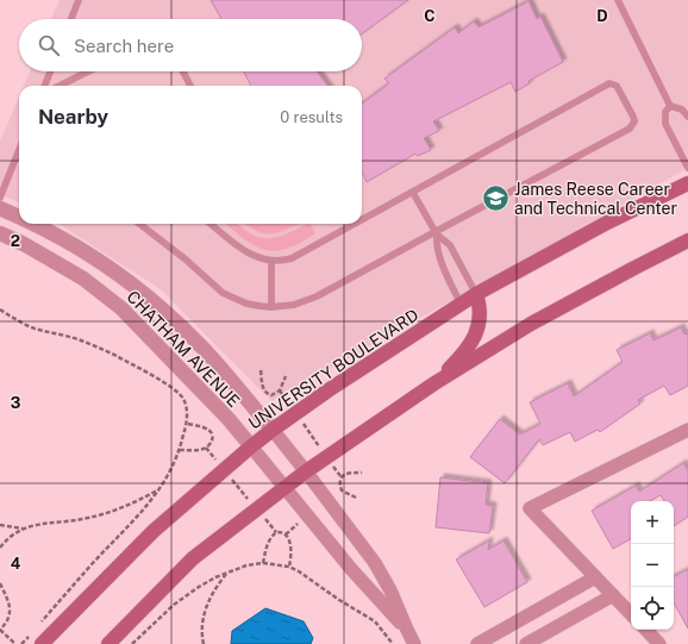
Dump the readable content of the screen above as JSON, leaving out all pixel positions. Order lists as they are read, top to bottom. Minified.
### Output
{"streets":{"main road":["UNIVERSITY BOULEVARD"],"street":["CHATHAM AVENUE"]},"crossings":[["CHATHAM AVENUE","UNIVERSITY BOULEVARD"]],"places":{"school or university":["James Reese Career and Technical Center"]},"page":{"search":"Search here","heading":["Nearby","0 results"],"map_buttons":["+","−"]},"grid":{"columns":["C","D"],"rows":["2","3","4"]}}
